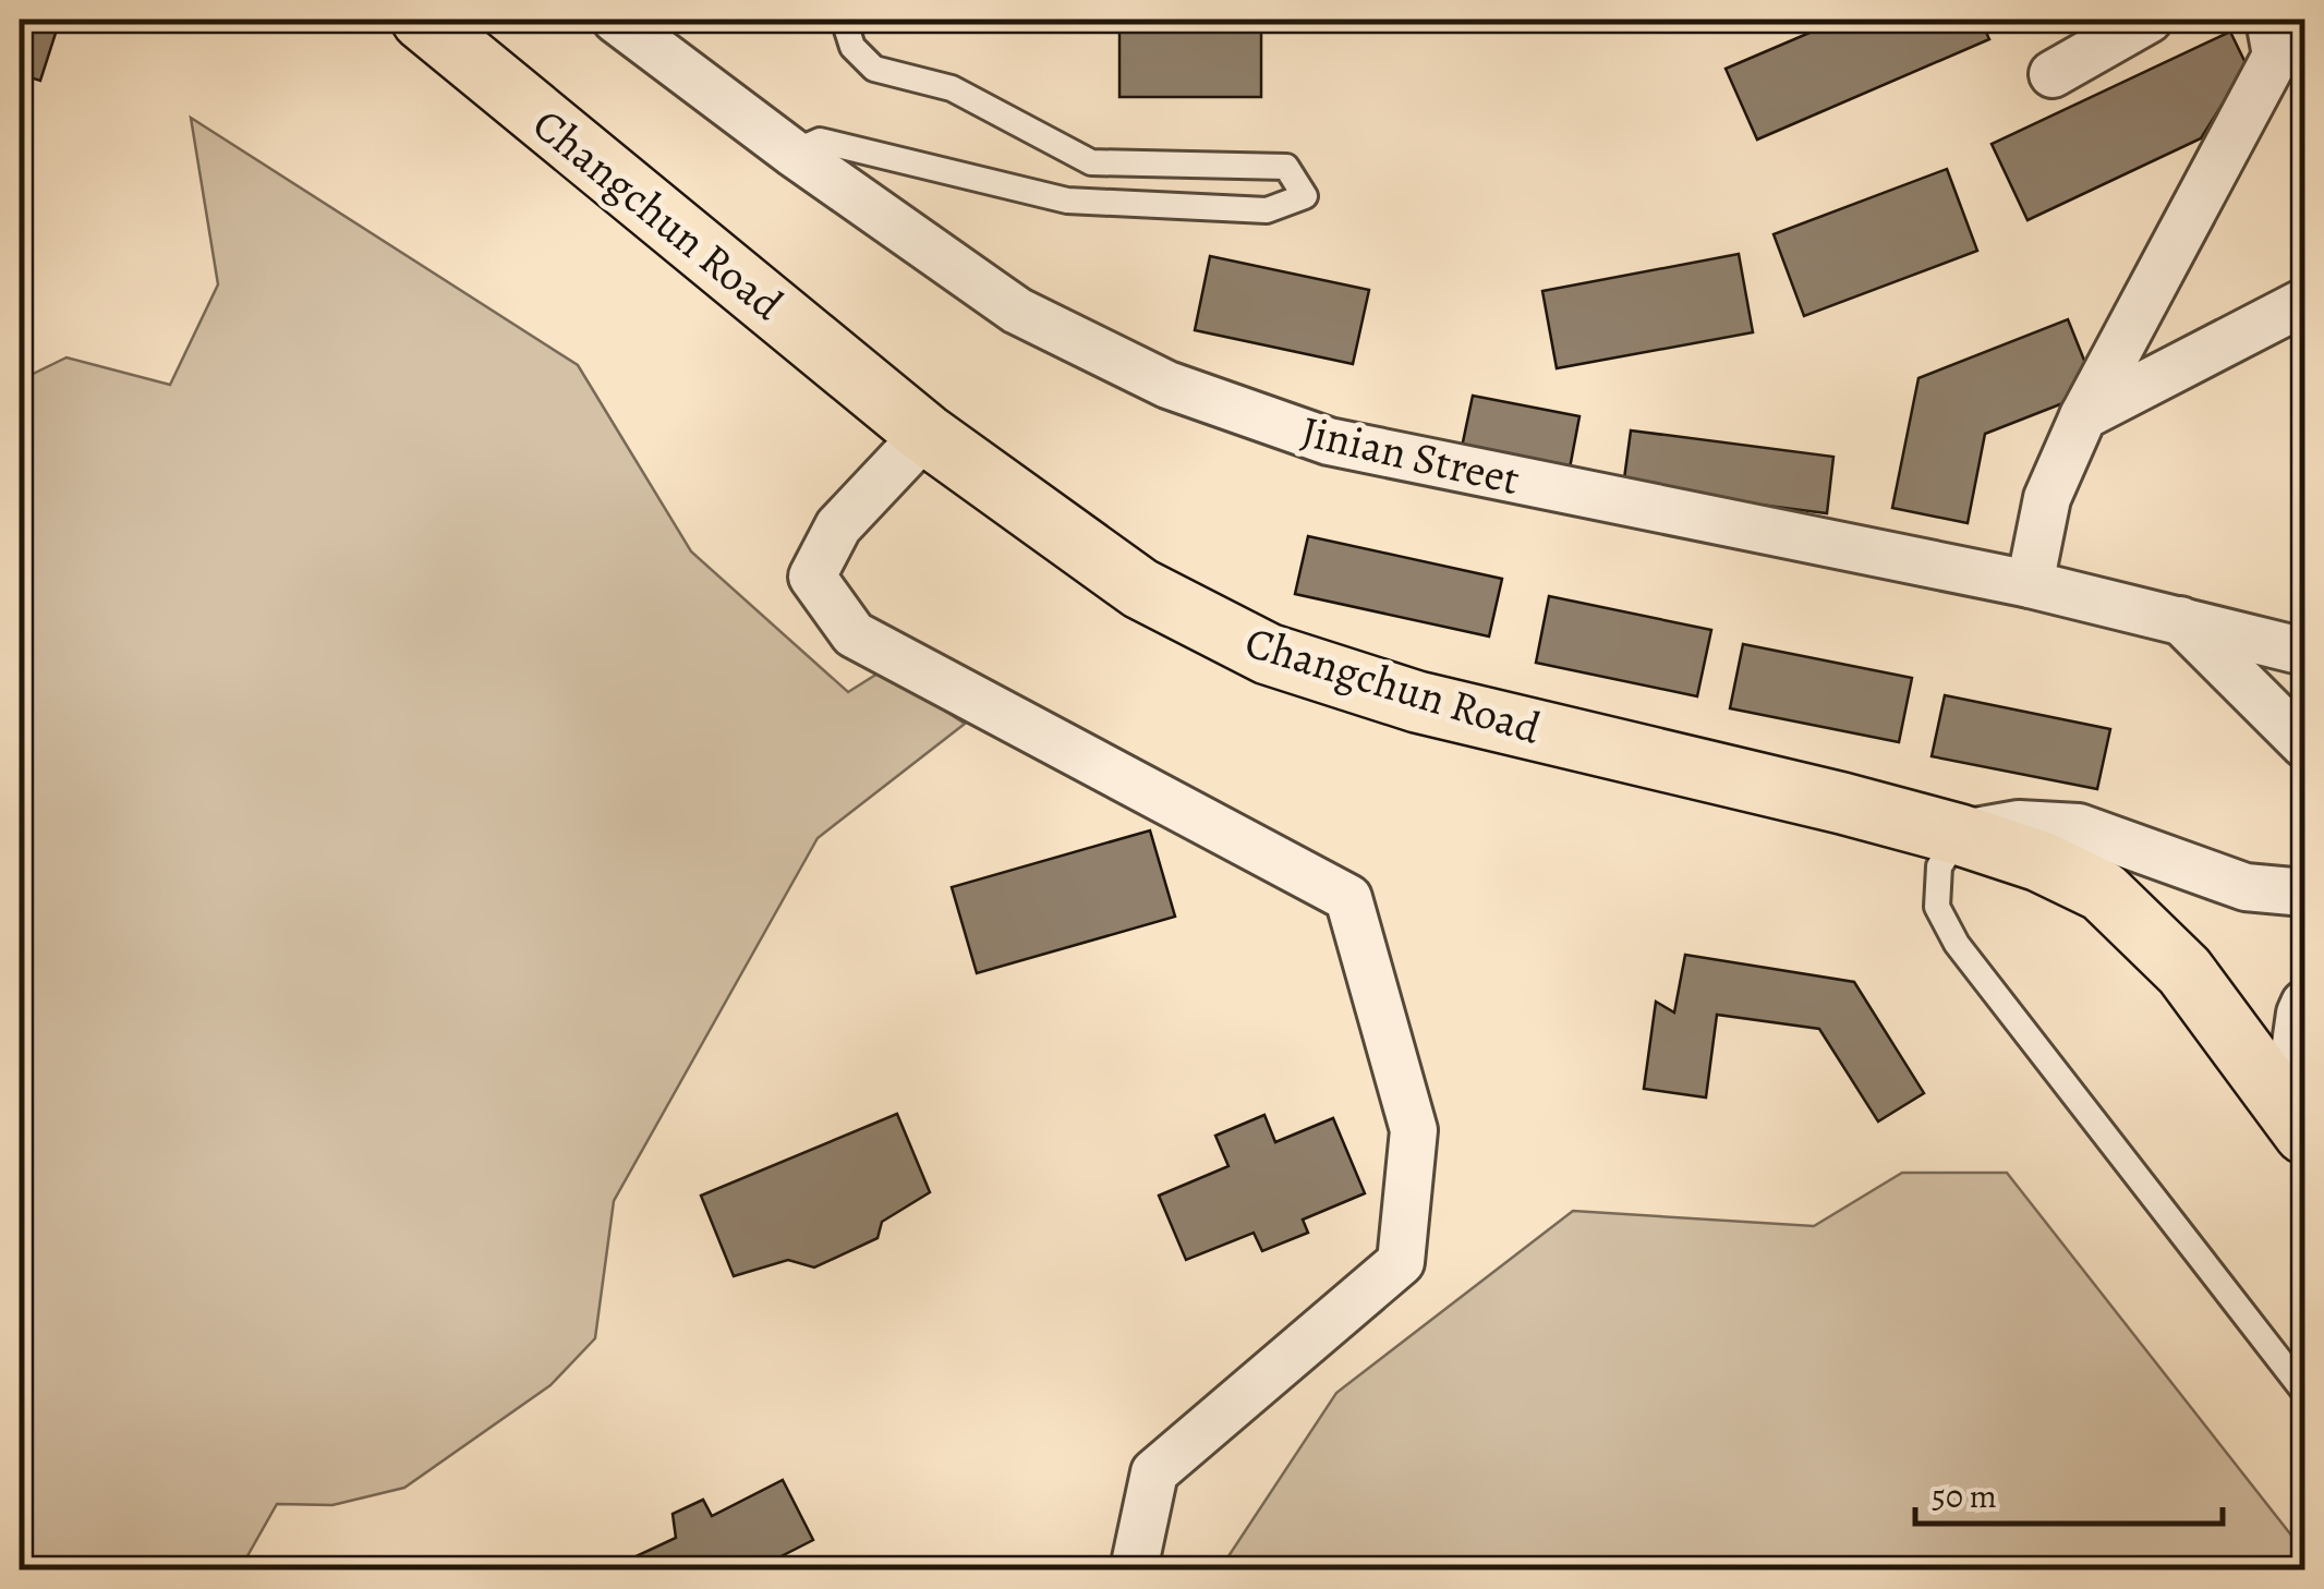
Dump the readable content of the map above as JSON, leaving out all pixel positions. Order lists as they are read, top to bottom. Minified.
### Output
{"streets":{"main road":["Changchun Road"],"street":["Jinian Street"]},"scale_bar":"50 m"}
